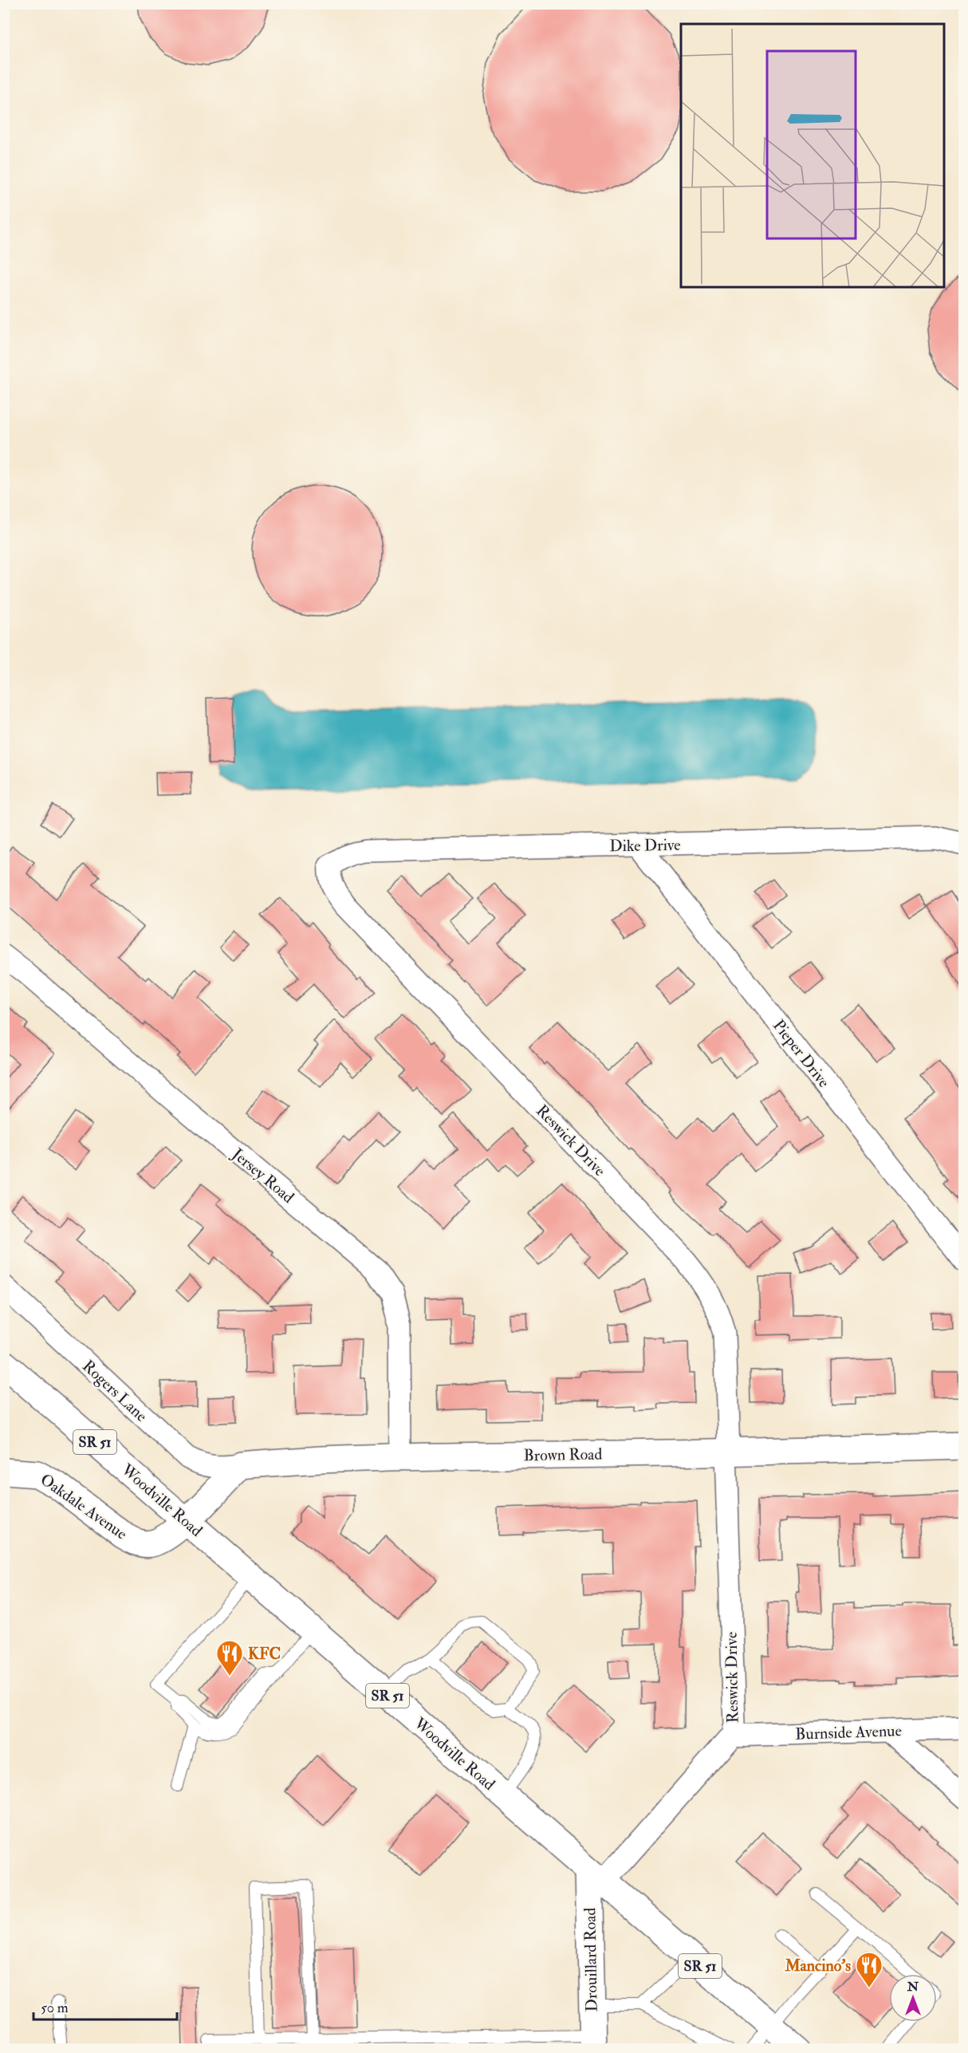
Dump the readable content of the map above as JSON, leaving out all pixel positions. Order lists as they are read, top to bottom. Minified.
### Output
{"streets":{"street":["Dike Drive","Pieper Drive","Reswick Drive","Jersey Road","Rogers Lane","SR 51","Brown Road","Woodville Road","Oakdale Avenue","Burnside Avenue","Drouillard Road"]},"crossings":[["Dike Drive","Pieper Drive"],["Dike Drive","Reswick Drive"],["Reswick Drive","Brown Road"],["Reswick Drive","Woodville Road"],["Reswick Drive","Burnside Avenue"],["Reswick Drive","Drouillard Road"],["Jersey Road","Brown Road"],["Rogers Lane","Brown Road"],["Woodville Road","Oakdale Avenue"],["Woodville Road","Drouillard Road"]],"places":{"restaurant":["KFC","Mancino's"]},"scale_bar":"50 m","north":"top"}
